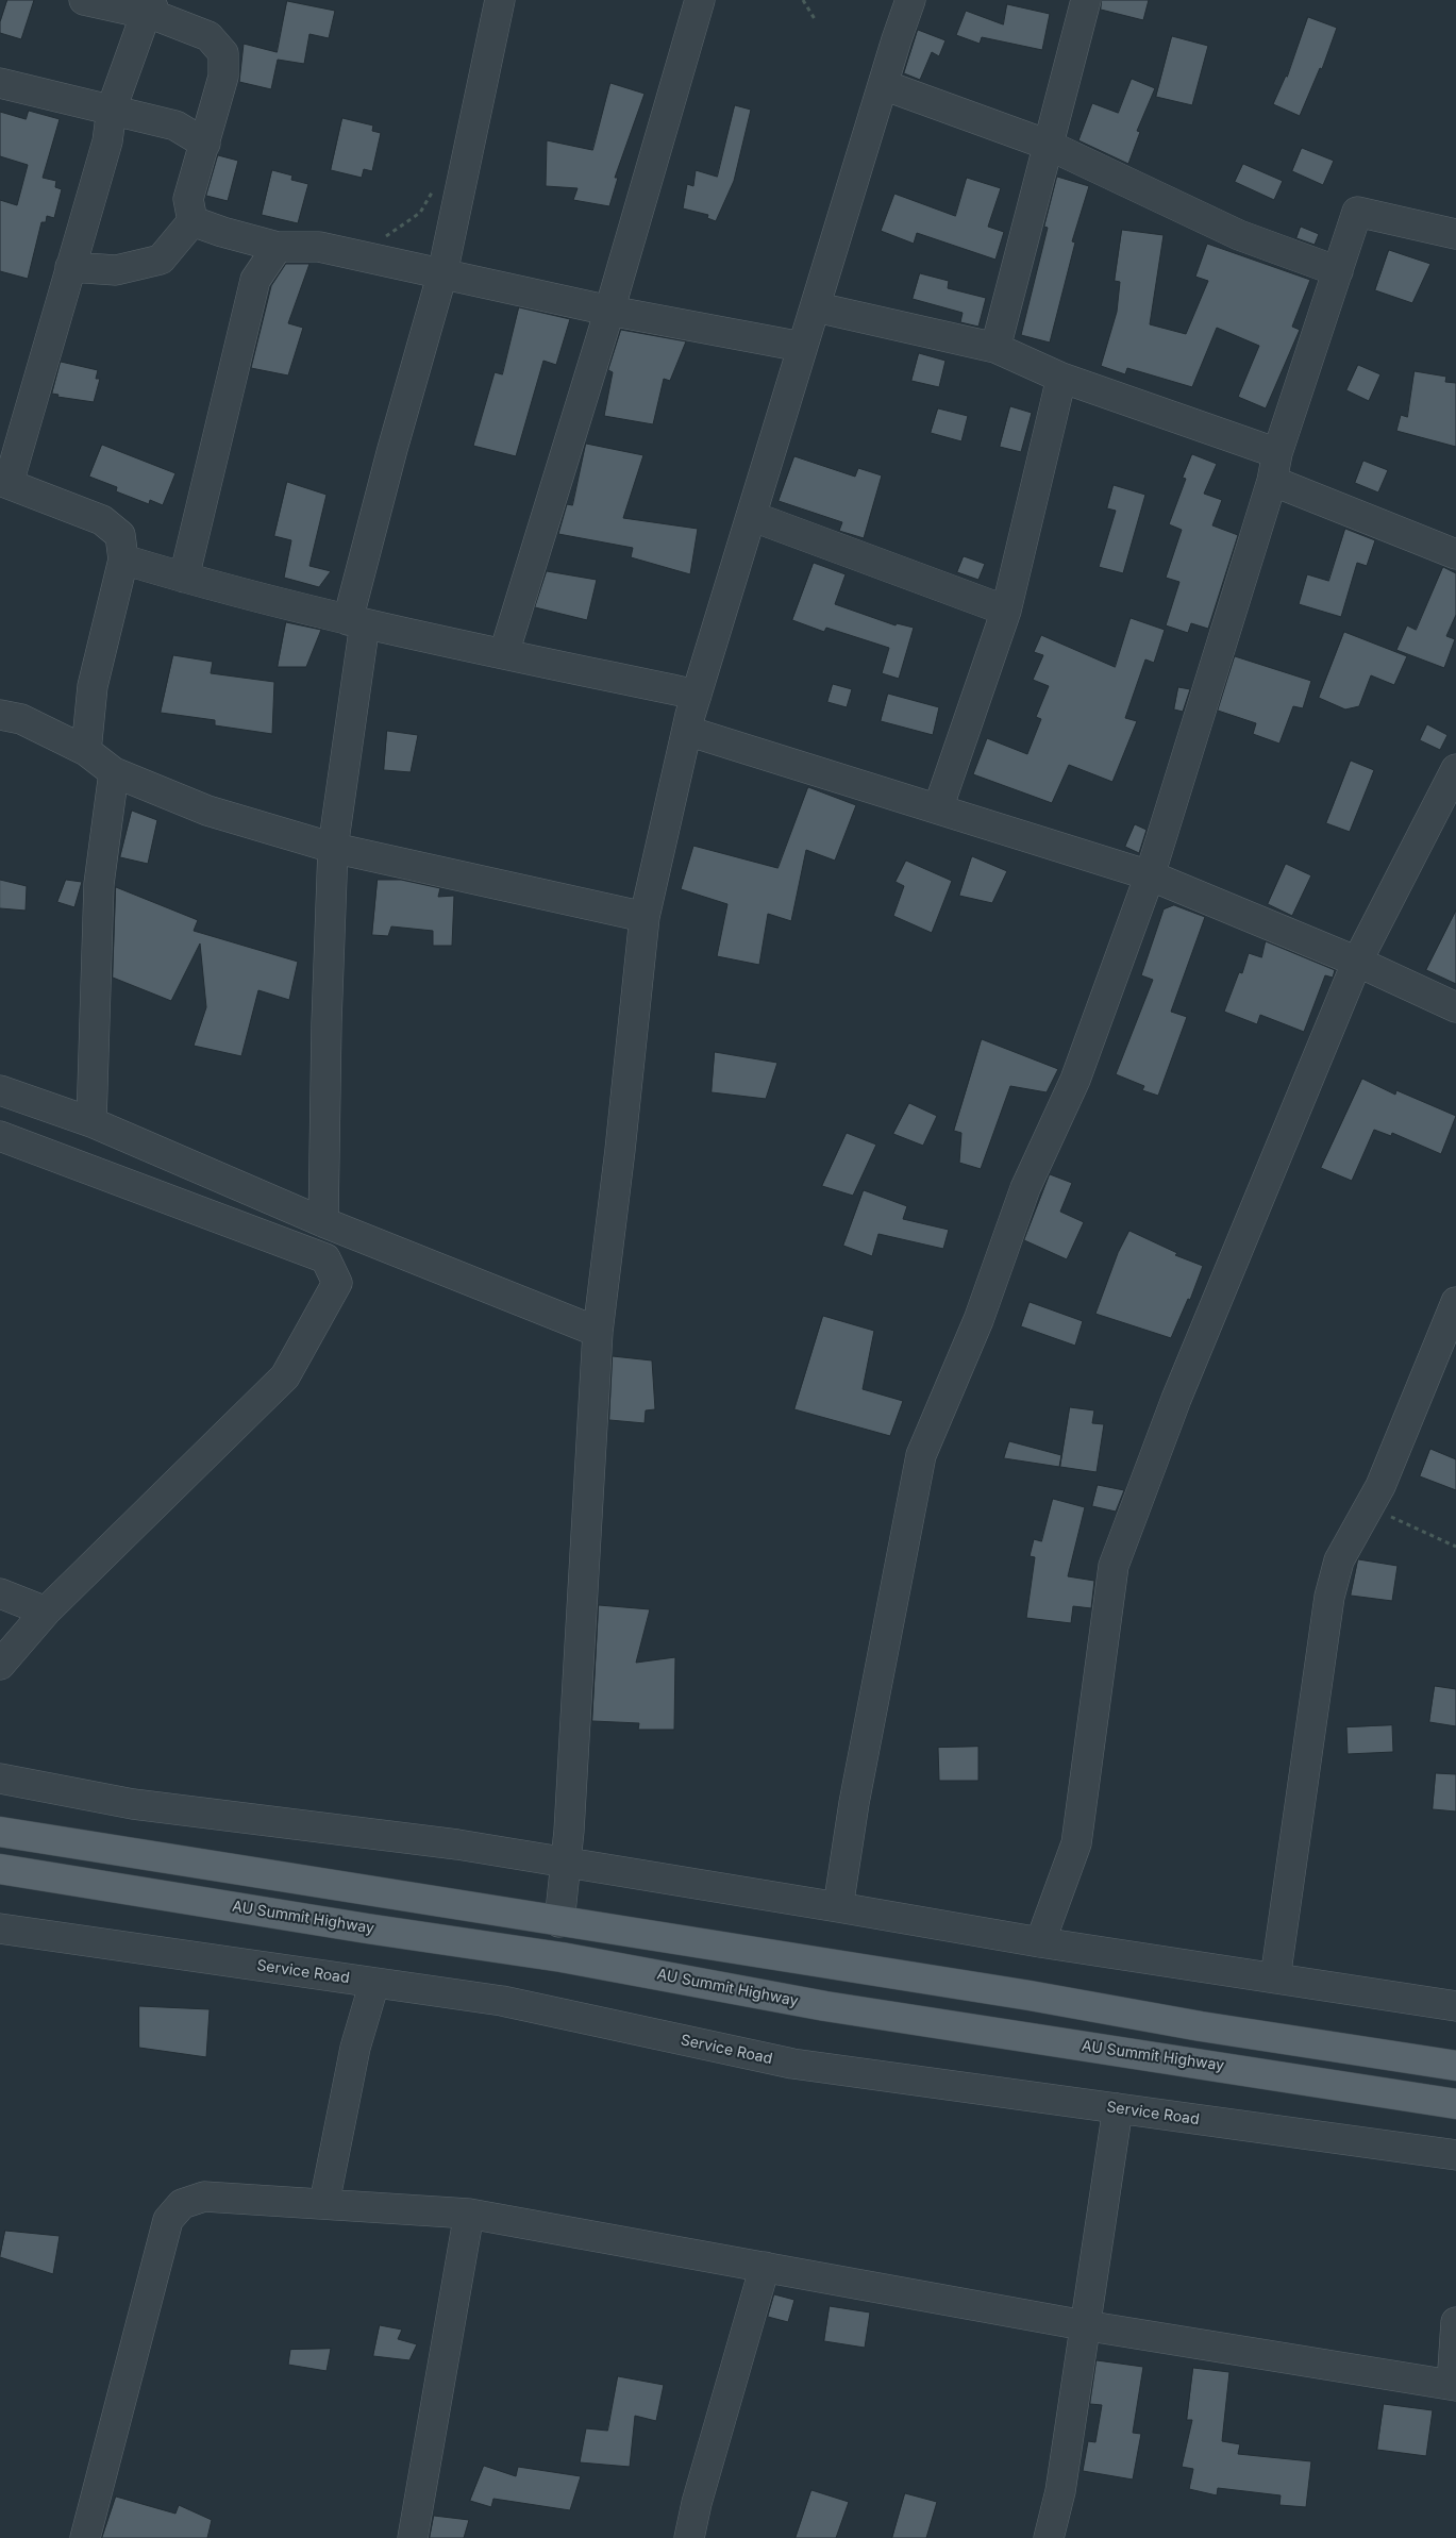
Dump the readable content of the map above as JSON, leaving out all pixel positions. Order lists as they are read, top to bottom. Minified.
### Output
{"streets":{"main road":["AU Summit Highway"],"street":["Service Road"]}}
